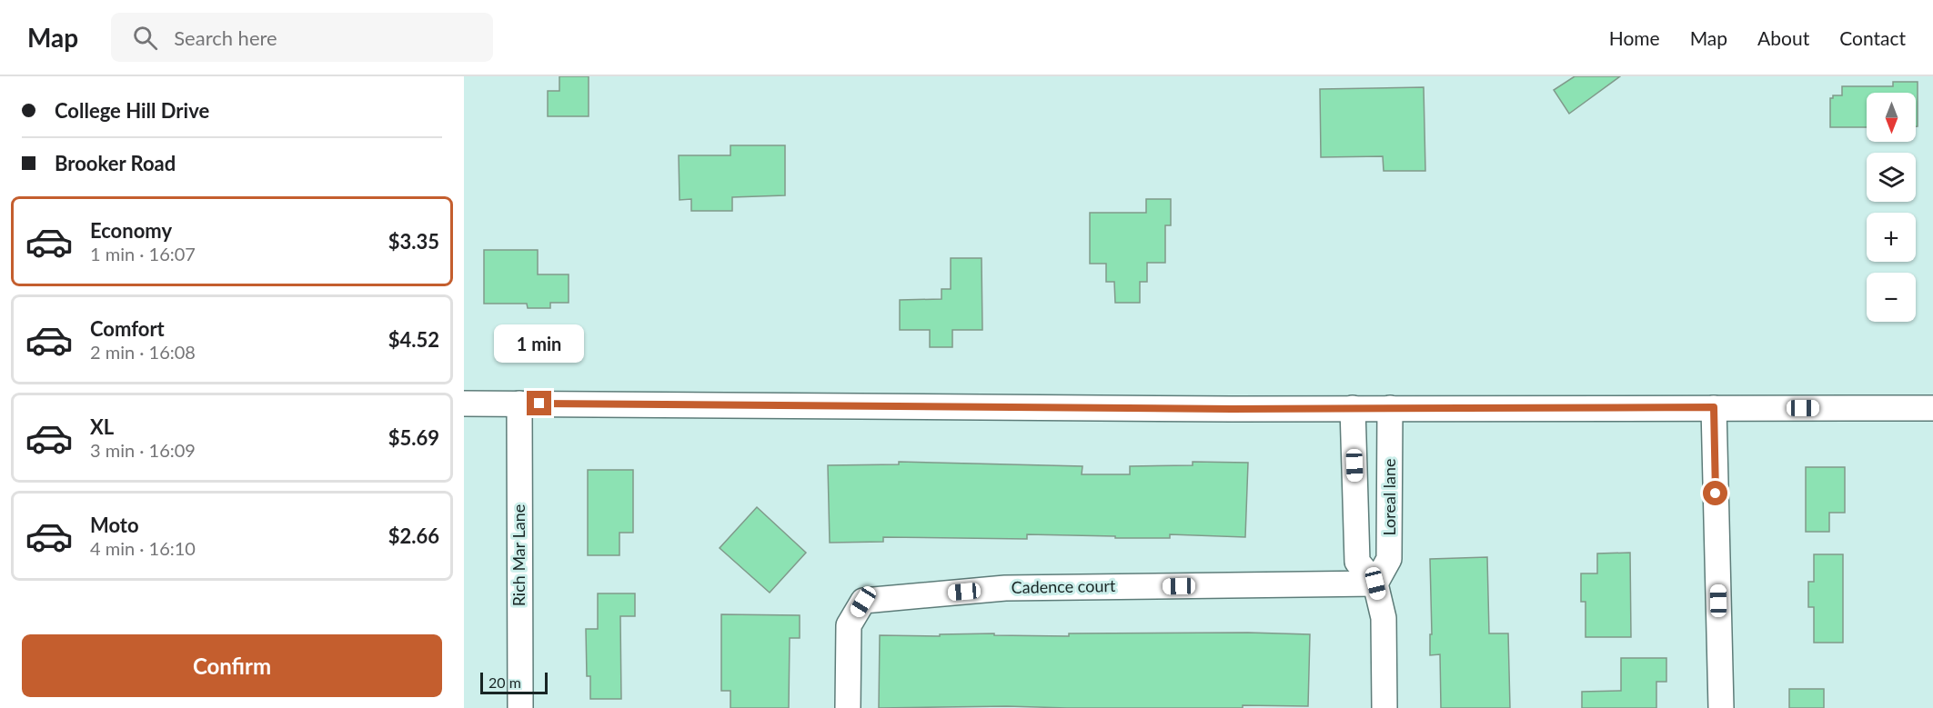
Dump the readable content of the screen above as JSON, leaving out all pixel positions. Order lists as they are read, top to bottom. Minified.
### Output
{"streets":{"street":["Loreal lane","Rich Mar Lane","Cadence court"]},"crossings":[["Loreal lane","Cadence court"]],"scale_bar":"20 m","north":"bottom","page":{"header":"Map","search":"Search here","nav":["Home","Map","About","Contact"],"banner":["College Hill Drive","Brooker Road"],"map_buttons":["+","−"],"list":[{"name":"Economy","note":"1 min · 16:07","value":"$3.35"},{"name":"Comfort","note":"2 min · 16:08","value":"$4.52"},{"name":"XL","note":"3 min · 16:09","value":"$5.69"},{"name":"Moto","note":"4 min · 16:10","value":"$2.66"}],"bubble":"1 min","buttons":"Confirm","scale":"20 m"}}
